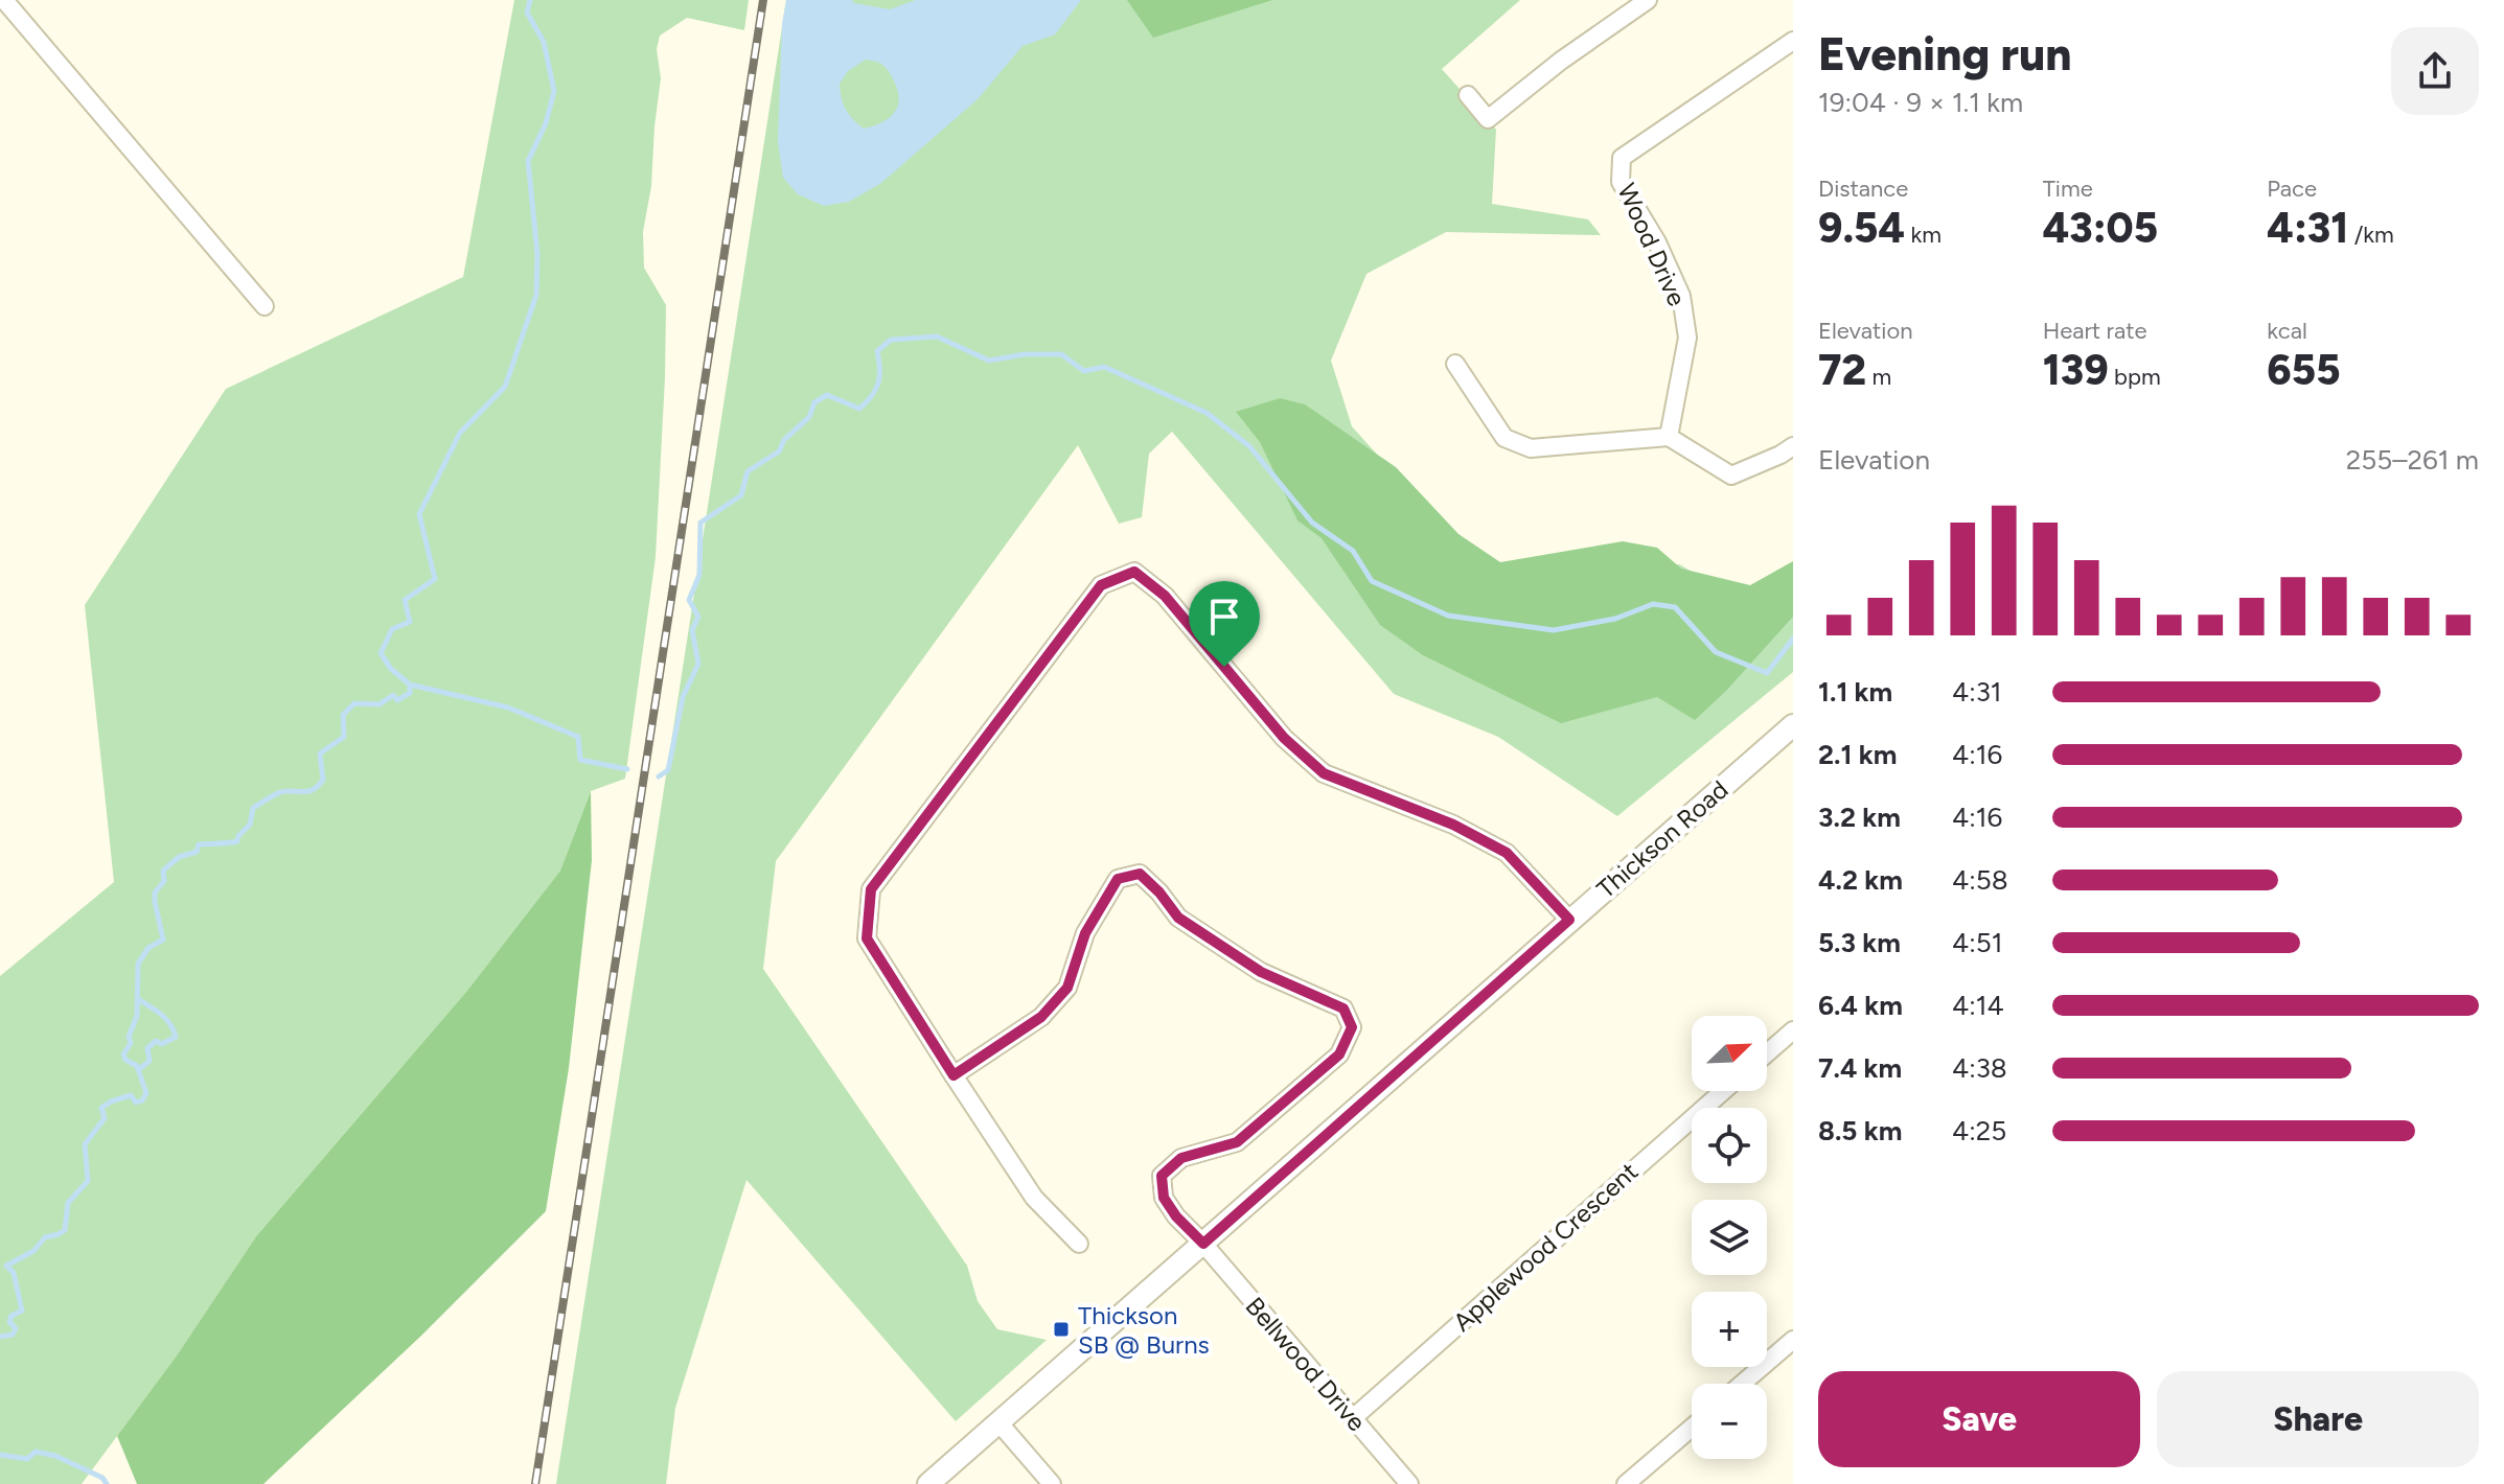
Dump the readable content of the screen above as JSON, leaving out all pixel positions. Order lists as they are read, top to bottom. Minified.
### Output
{"streets":{"main road":["Thickson Road"],"street":["Wood Drive","Applewood Crescent","Bellwood Drive"]},"crossings":[["Thickson Road","Bellwood Drive"],["Applewood Crescent","Bellwood Drive"]],"places":{"transit":["Thickson SB @ Burns"]},"north":"top right","page":{"heading":["Evening run","19:04 · 9 × 1.1 km"],"stats":[["Distance","9.54 km"],["Time","43:05"],["Pace","4:31 /km"],["Elevation","72 m"],["Heart rate","139 bpm"],["kcal","655"]],"chart":["Elevation","255–261 m"],"list":[{"name":"1.1 km","note":"4:31"},{"name":"2.1 km","note":"4:16"},{"name":"3.2 km","note":"4:16"},{"name":"4.2 km","note":"4:58"},{"name":"5.3 km","note":"4:51"},{"name":"6.4 km","note":"4:14"},{"name":"7.4 km","note":"4:38"},{"name":"8.5 km","note":"4:25"}],"map_buttons":["+","−"],"buttons":["Save","Share"]}}
